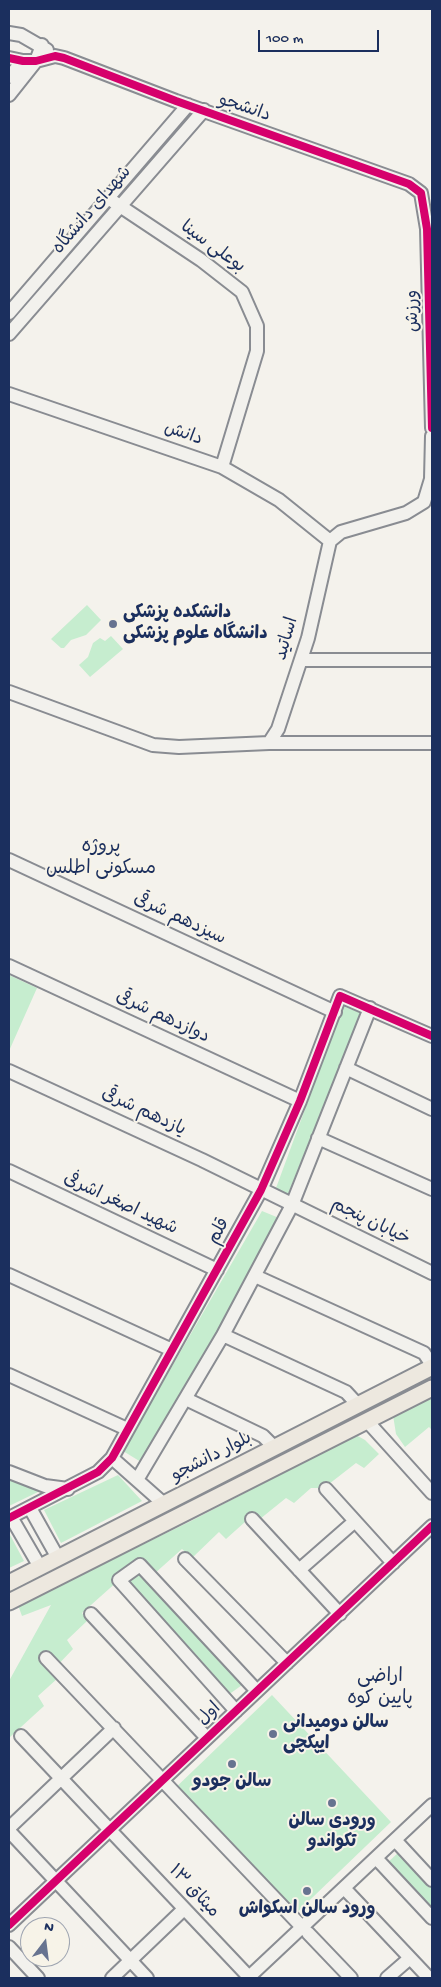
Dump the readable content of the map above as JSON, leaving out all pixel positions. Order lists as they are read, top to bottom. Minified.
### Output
{"streets":{"main road":["بلوار دانشجو"],"street":["دانشجو","شهدای دانشگاه","بوعلی سینا","ورزش","دانش","اساتید","سیزدهم شرقی","دوازدهم شرقی","یازدهم شرقی","شهید اصغر اشرفی","خیابان پنجم","قلم","اول","میثاق ۱۳"]},"crossings":[["دانشجو","شهدای دانشگاه"],["دانشجو","ورزش"],["شهدای دانشگاه","بوعلی سینا"],["بوعلی سینا","دانش"],["دانش","اساتید"],["سیزدهم شرقی","قلم"],["دوازدهم شرقی","قلم"],["یازدهم شرقی","خیابان پنجم"],["یازدهم شرقی","قلم"],["شهید اصغر اشرفی","قلم"],["اول","میثاق ۱۳"]],"districts":["پروژه مسکونی اطلس","اراضی پایین کوه"],"places":["دانشکده پزشکی دانشگاه علوم پزشکی","سالن دومیدانی ایپکچی","سالن جودو","ورودی سالن تکواندو","ورود سالن اسکواش"],"scale_bar":"100 m","north":"top"}
